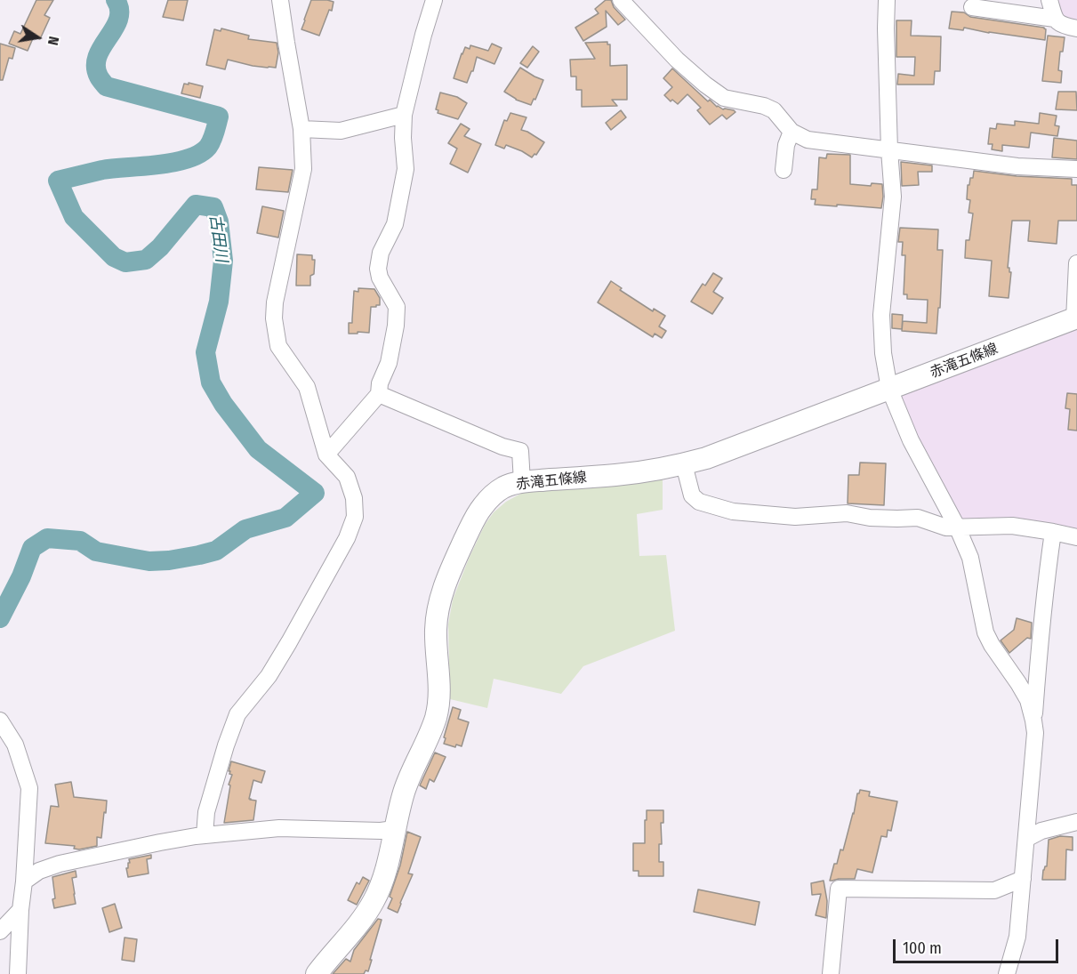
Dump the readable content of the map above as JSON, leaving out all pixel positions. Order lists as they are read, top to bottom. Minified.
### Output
{"streets":{"main road":["赤滝五條線"]},"water":["古田川"],"scale_bar":"100 m","north":"right"}
